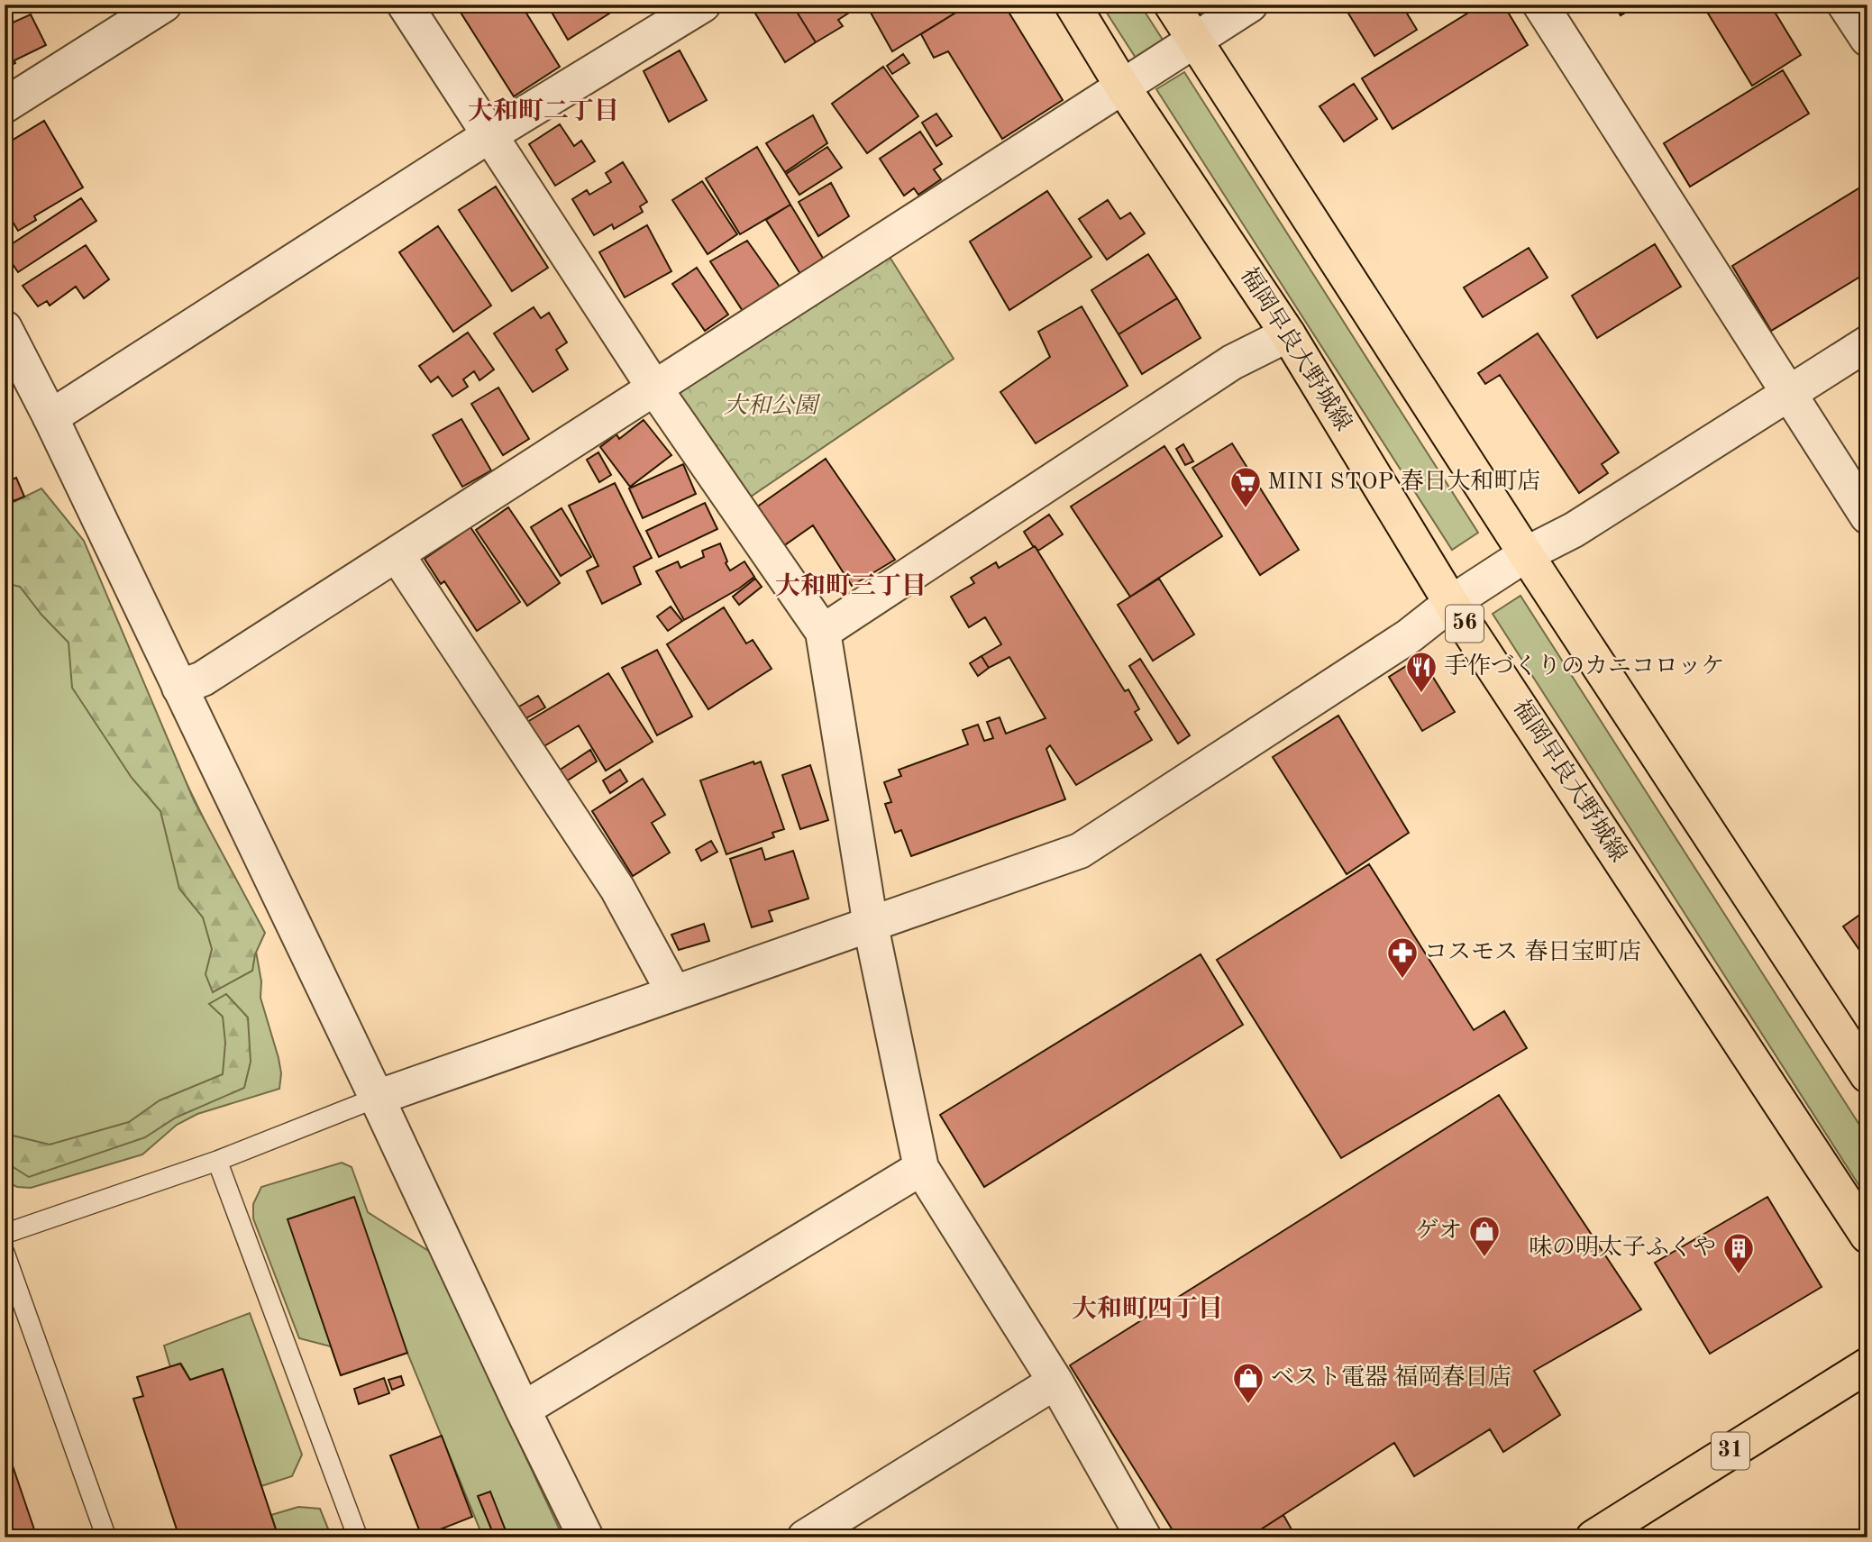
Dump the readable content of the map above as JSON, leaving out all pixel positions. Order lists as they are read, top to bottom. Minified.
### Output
{"streets":{"main road":["福岡早良大野城線","56","31"]},"districts":["大和町二丁目","大和町三丁目","大和町四丁目"],"parks":["大和公園"],"places":{"supermarket":["MINI STOP 春日大和町店"],"restaurant":["手作づくりのカニコロッケ"],"pharmacy":["コスモス 春日宝町店"],"shop":["ゲオ","ベスト電器 福岡春日店"],"building":["味の明太子ふくや"]}}
